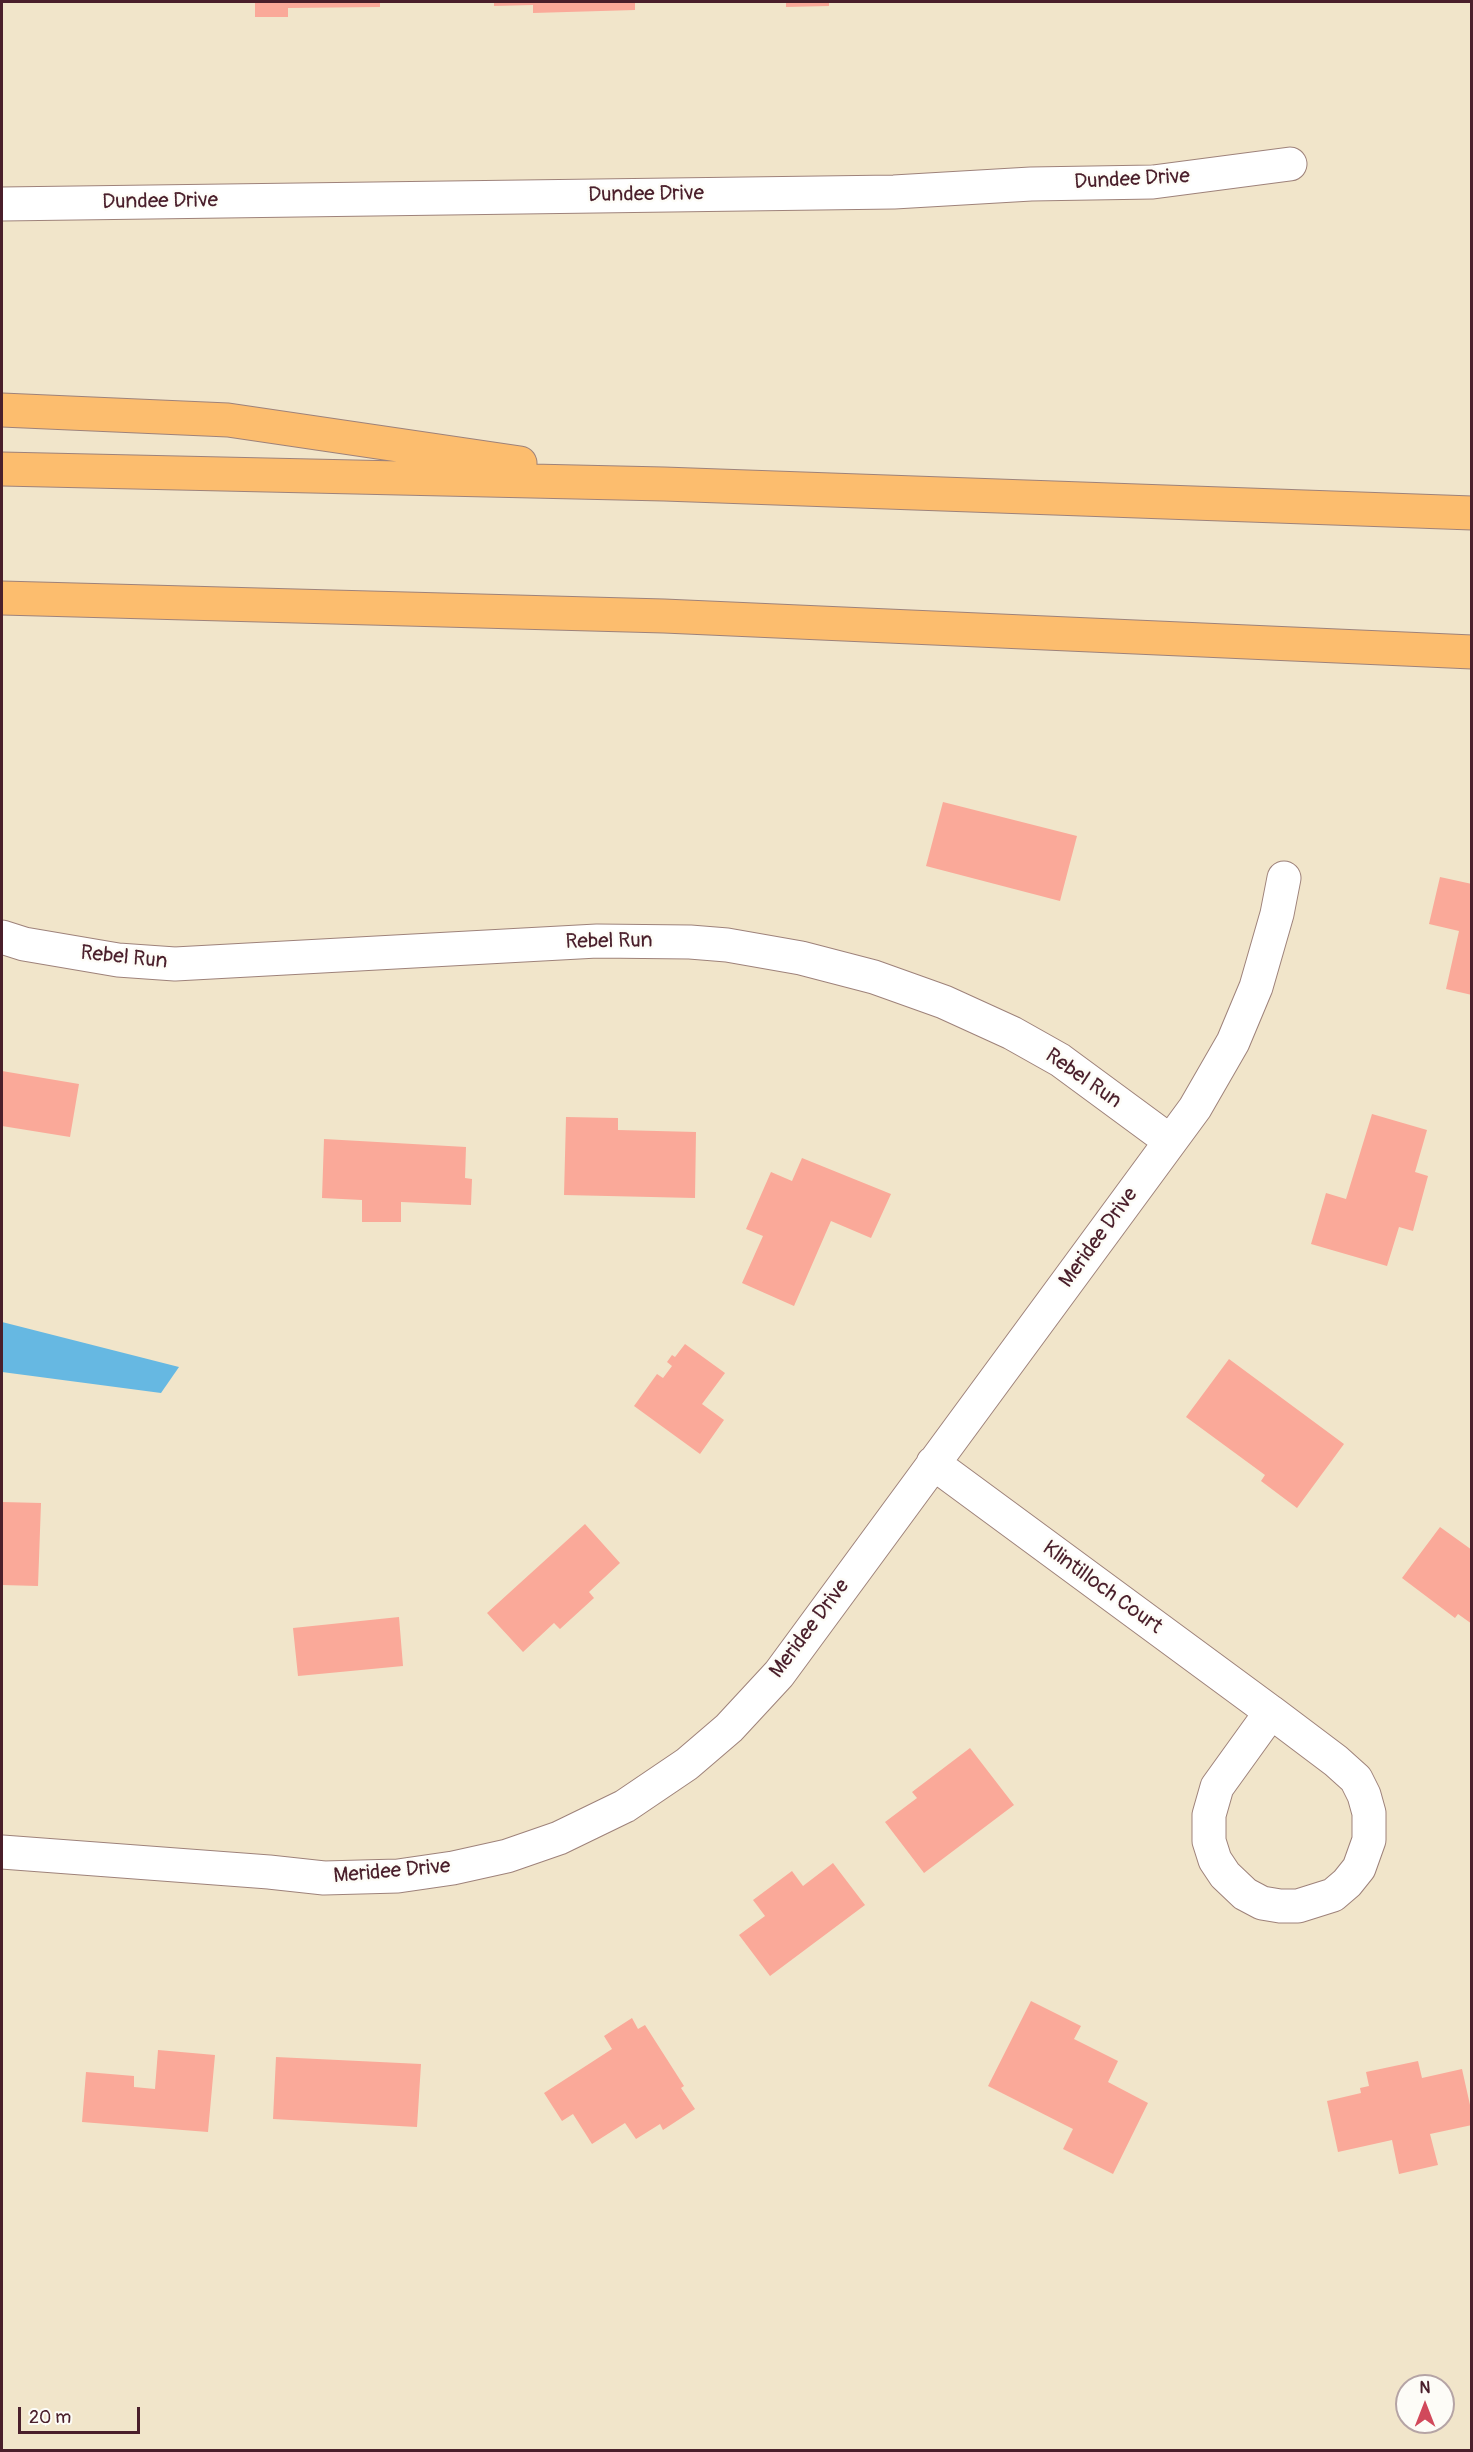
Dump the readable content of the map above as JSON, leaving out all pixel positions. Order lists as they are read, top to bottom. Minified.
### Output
{"streets":{"street":["Dundee Drive","Rebel Run","Meridee Drive","Klintilloch Court"]},"crossings":[["Rebel Run","Meridee Drive"],["Meridee Drive","Klintilloch Court"]],"scale_bar":"20 m","north":"top"}
